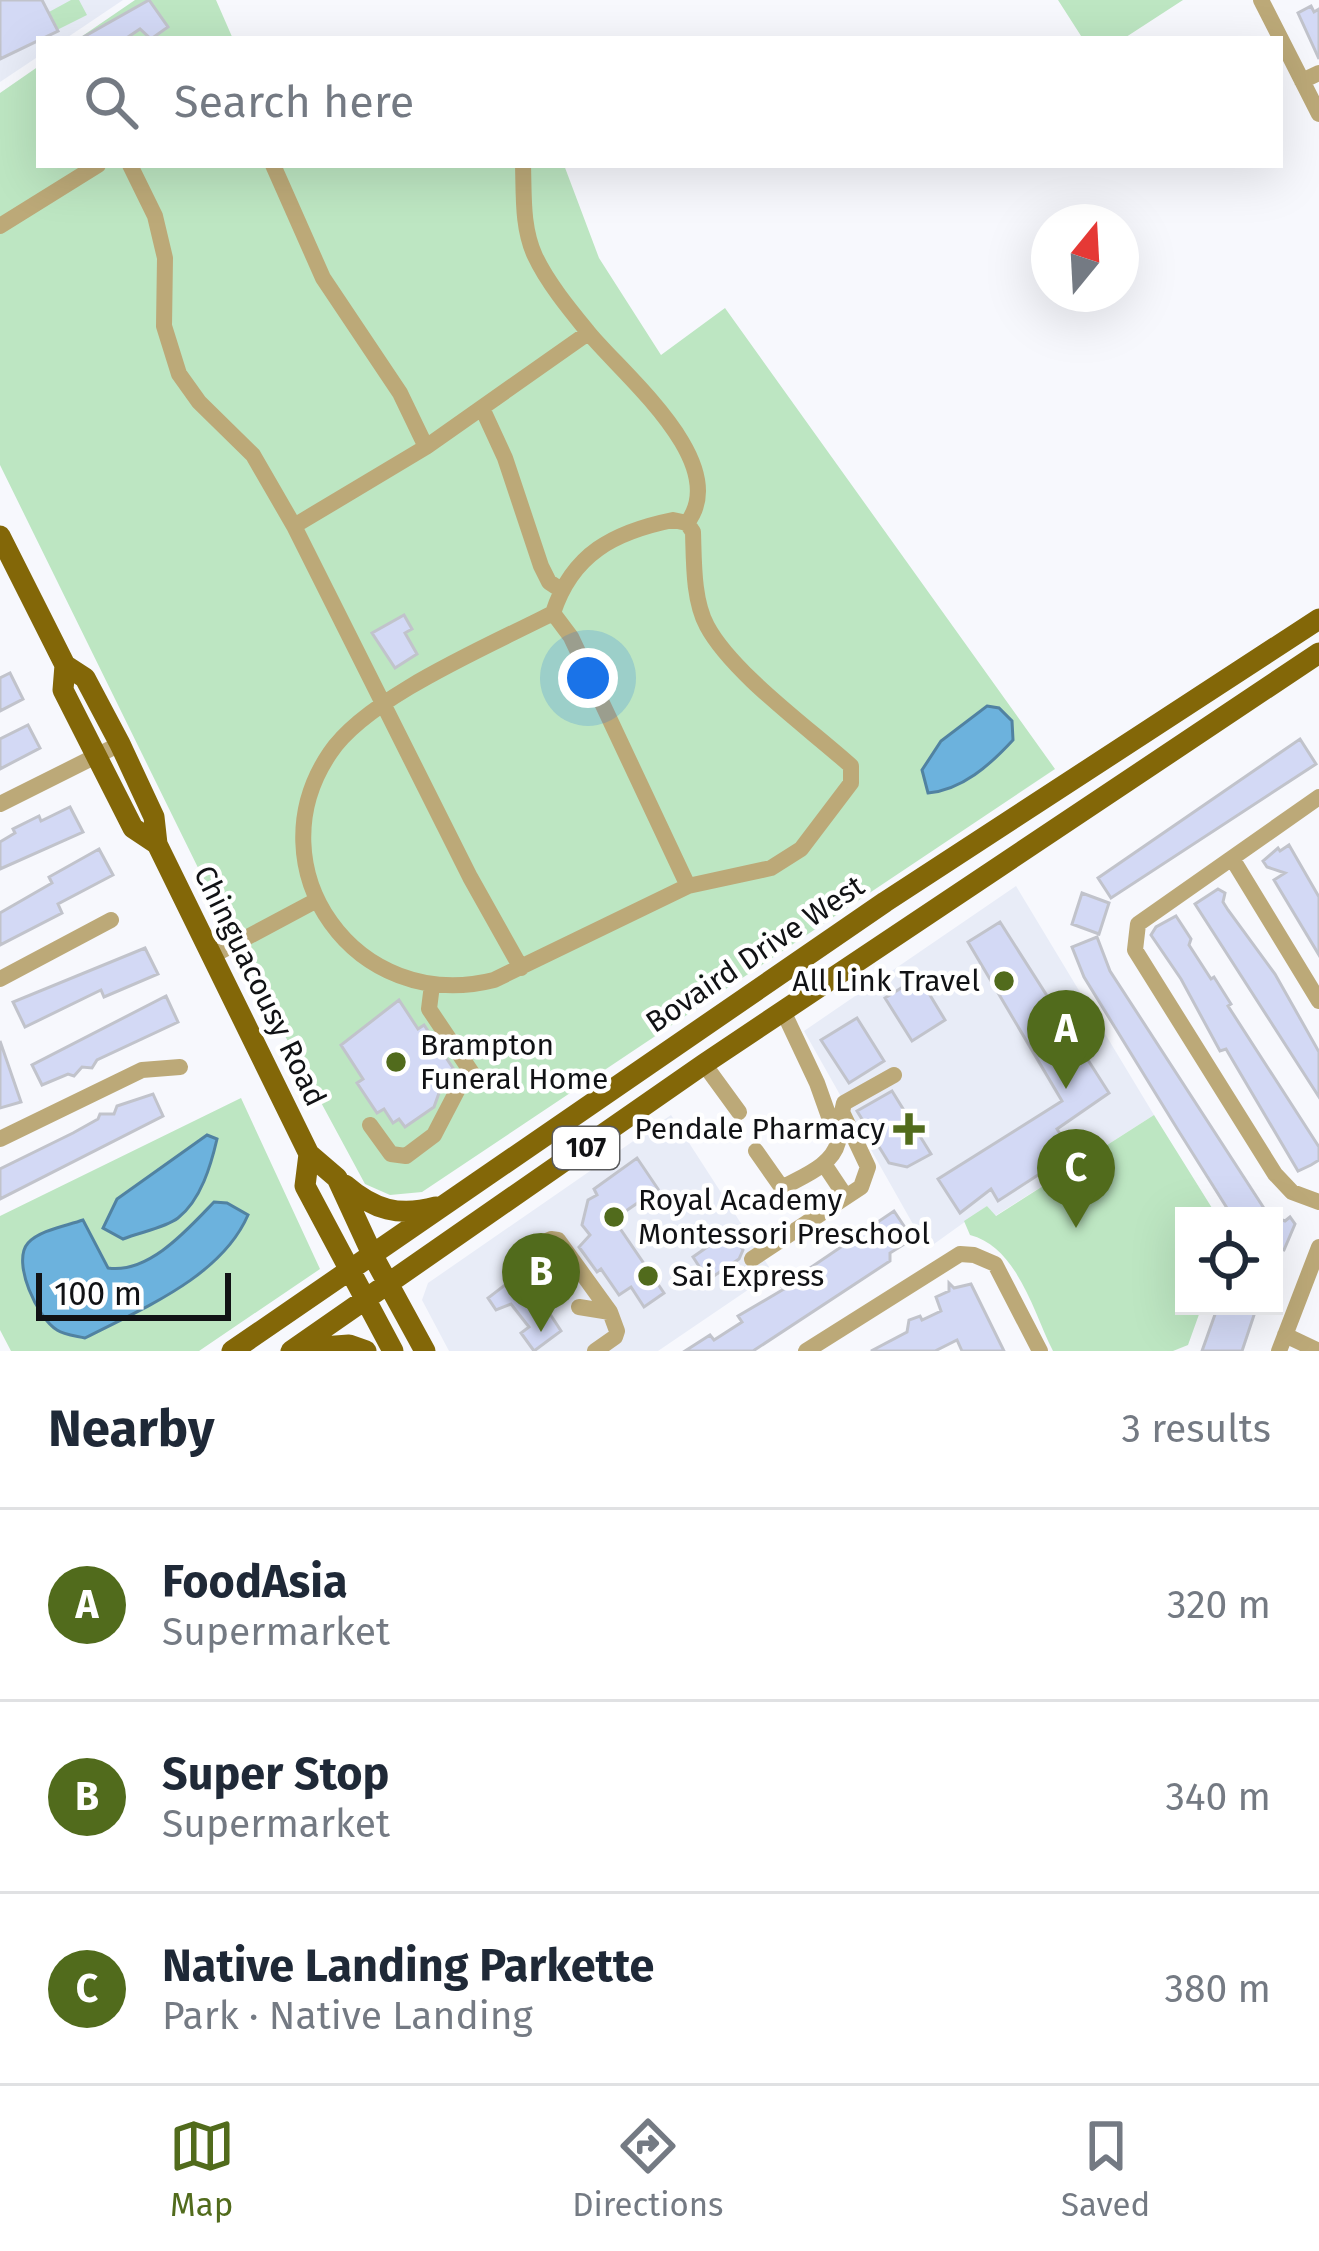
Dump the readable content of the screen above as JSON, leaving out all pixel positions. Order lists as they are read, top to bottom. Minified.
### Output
{"streets":{"main road":["Bovaird Drive West","Chinguacousy Road","107"]},"crossings":[["Bovaird Drive West","Chinguacousy Road"]],"places":{"other":["All Link Travel","Brampton Funeral Home","Royal Academy Montessori Preschool","Sai Express"],"health":["Pendale Pharmacy"]},"scale_bar":"100 m","north":"top","page":{"search":"Search here","pins":["A","C","B"],"scale":"100 m","heading":["Nearby","3 results"],"list":[{"mark":"A","name":"FoodAsia","note":"Supermarket","value":"320 m"},{"mark":"B","name":"Super Stop","note":"Supermarket","value":"340 m"},{"mark":"C","name":"Native Landing Parkette","note":"Park · Native Landing","value":"380 m"}],"nav":["Map","Directions","Saved"]}}
